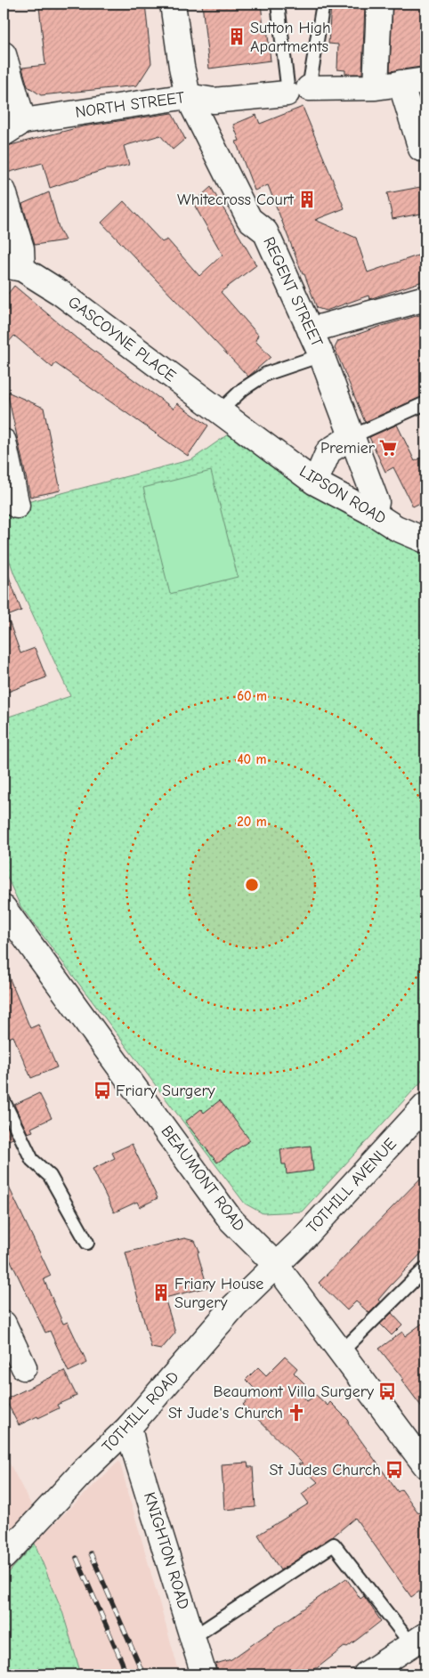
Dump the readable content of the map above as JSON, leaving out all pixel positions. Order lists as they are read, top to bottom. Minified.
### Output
{"streets":{"street":["NORTH STREET","REGENT STREET","GASCOYNE PLACE","LIPSON ROAD","BEAUMONT ROAD","TOTHILL AVENUE","TOTHILL ROAD","KNIGHTON ROAD"]},"crossings":[["NORTH STREET","REGENT STREET"],["REGENT STREET","LIPSON ROAD"],["GASCOYNE PLACE","LIPSON ROAD"],["BEAUMONT ROAD","TOTHILL AVENUE"],["BEAUMONT ROAD","TOTHILL ROAD"],["TOTHILL AVENUE","TOTHILL ROAD"],["TOTHILL ROAD","KNIGHTON ROAD"]],"places":{"building":["Sutton High Apartments","Whitecross Court","Friary House Surgery"],"supermarket":["Premier"],"bus stop":["Friary Surgery","Beaumont Villa Surgery","St Judes Church"],"church":["St Jude's Church"]},"rings":["60 m","40 m","20 m"]}
